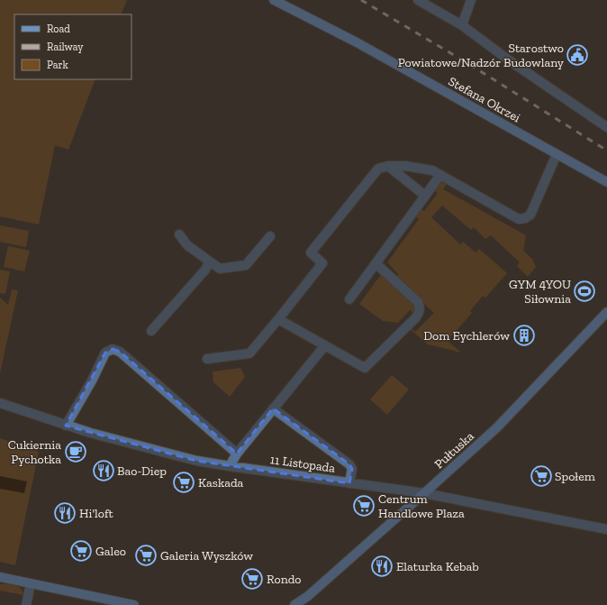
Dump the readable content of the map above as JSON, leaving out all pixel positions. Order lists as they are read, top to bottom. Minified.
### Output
{"streets":{"street":["Stefana Okrzei","Pułtuska","11 Listopada"]},"crossings":[["Pułtuska","11 Listopada"]],"places":{"public building":["Starostwo Powiatowe/Nadzór Budowlany"],"sports":["GYM 4YOU Siłownia"],"building":["Dom Eychlerów"],"cafe":["Cukiernia Pychotka"],"restaurant":["Bao-Diep","Hi'loft","Elaturka Kebab"],"supermarket":["Społem","Kaskada","Centrum Handlowe Plaza","Galeo","Galeria Wyszków","Rondo"]},"legend":["Road","Railway","Park"]}
